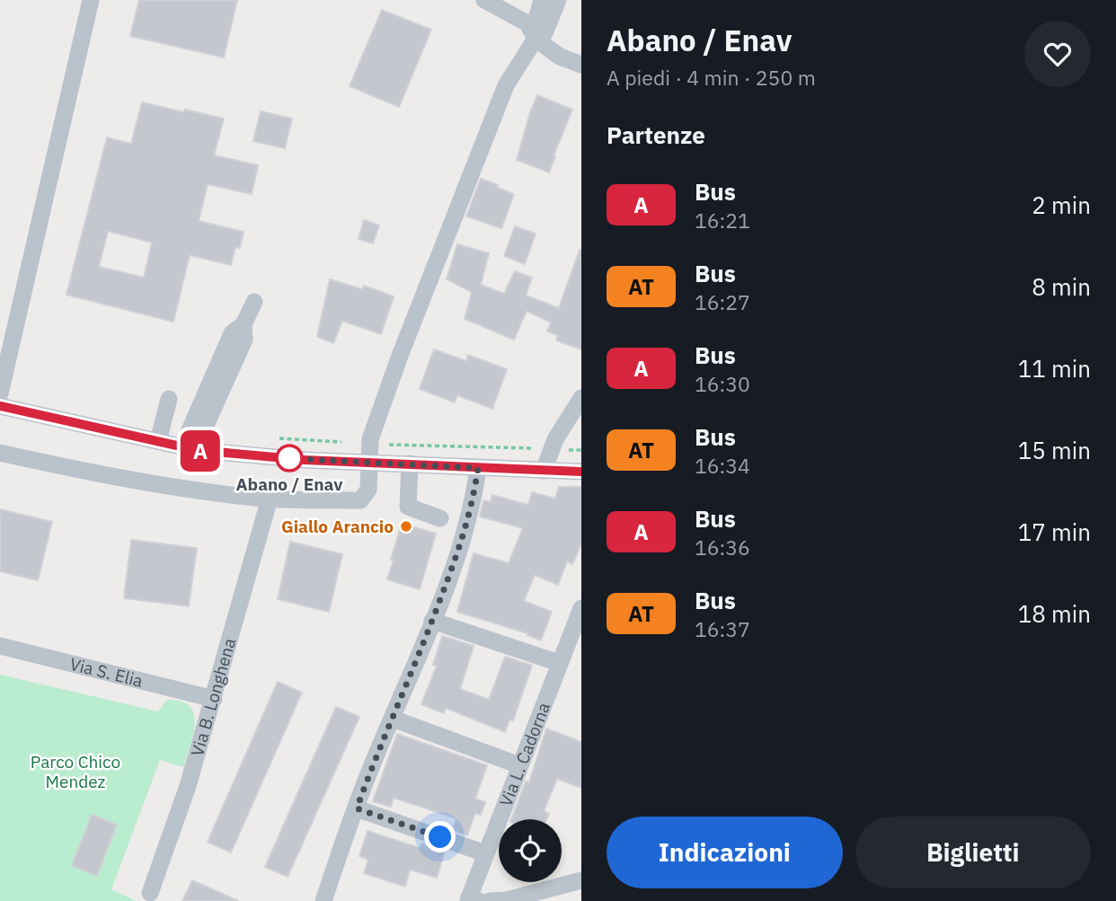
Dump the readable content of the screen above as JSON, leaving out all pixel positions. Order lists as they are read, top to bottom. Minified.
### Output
{"streets":{"street":["Via S. Elia","Via B. Longhena","Via L. Cadorna"]},"crossings":[["Via S. Elia","Via B. Longhena"]],"parks":["Parco Chico Mendez"],"places":["Abano / Enav","Giallo Arancio"],"lines":["bus line A"],"page":{"on_map":"A","heading":[["Abano / Enav","A piedi · 4 min · 250 m"],"Partenze"],"list":[{"mark":"A","name":"Bus","note":"16:21","value":"2 min"},{"mark":"AT","name":"Bus","note":"16:27","value":"8 min"},{"mark":"A","name":"Bus","note":"16:30","value":"11 min"},{"mark":"AT","name":"Bus","note":"16:34","value":"15 min"},{"mark":"A","name":"Bus","note":"16:36","value":"17 min"},{"mark":"AT","name":"Bus","note":"16:37","value":"18 min"}],"buttons":["Indicazioni","Biglietti"]}}
